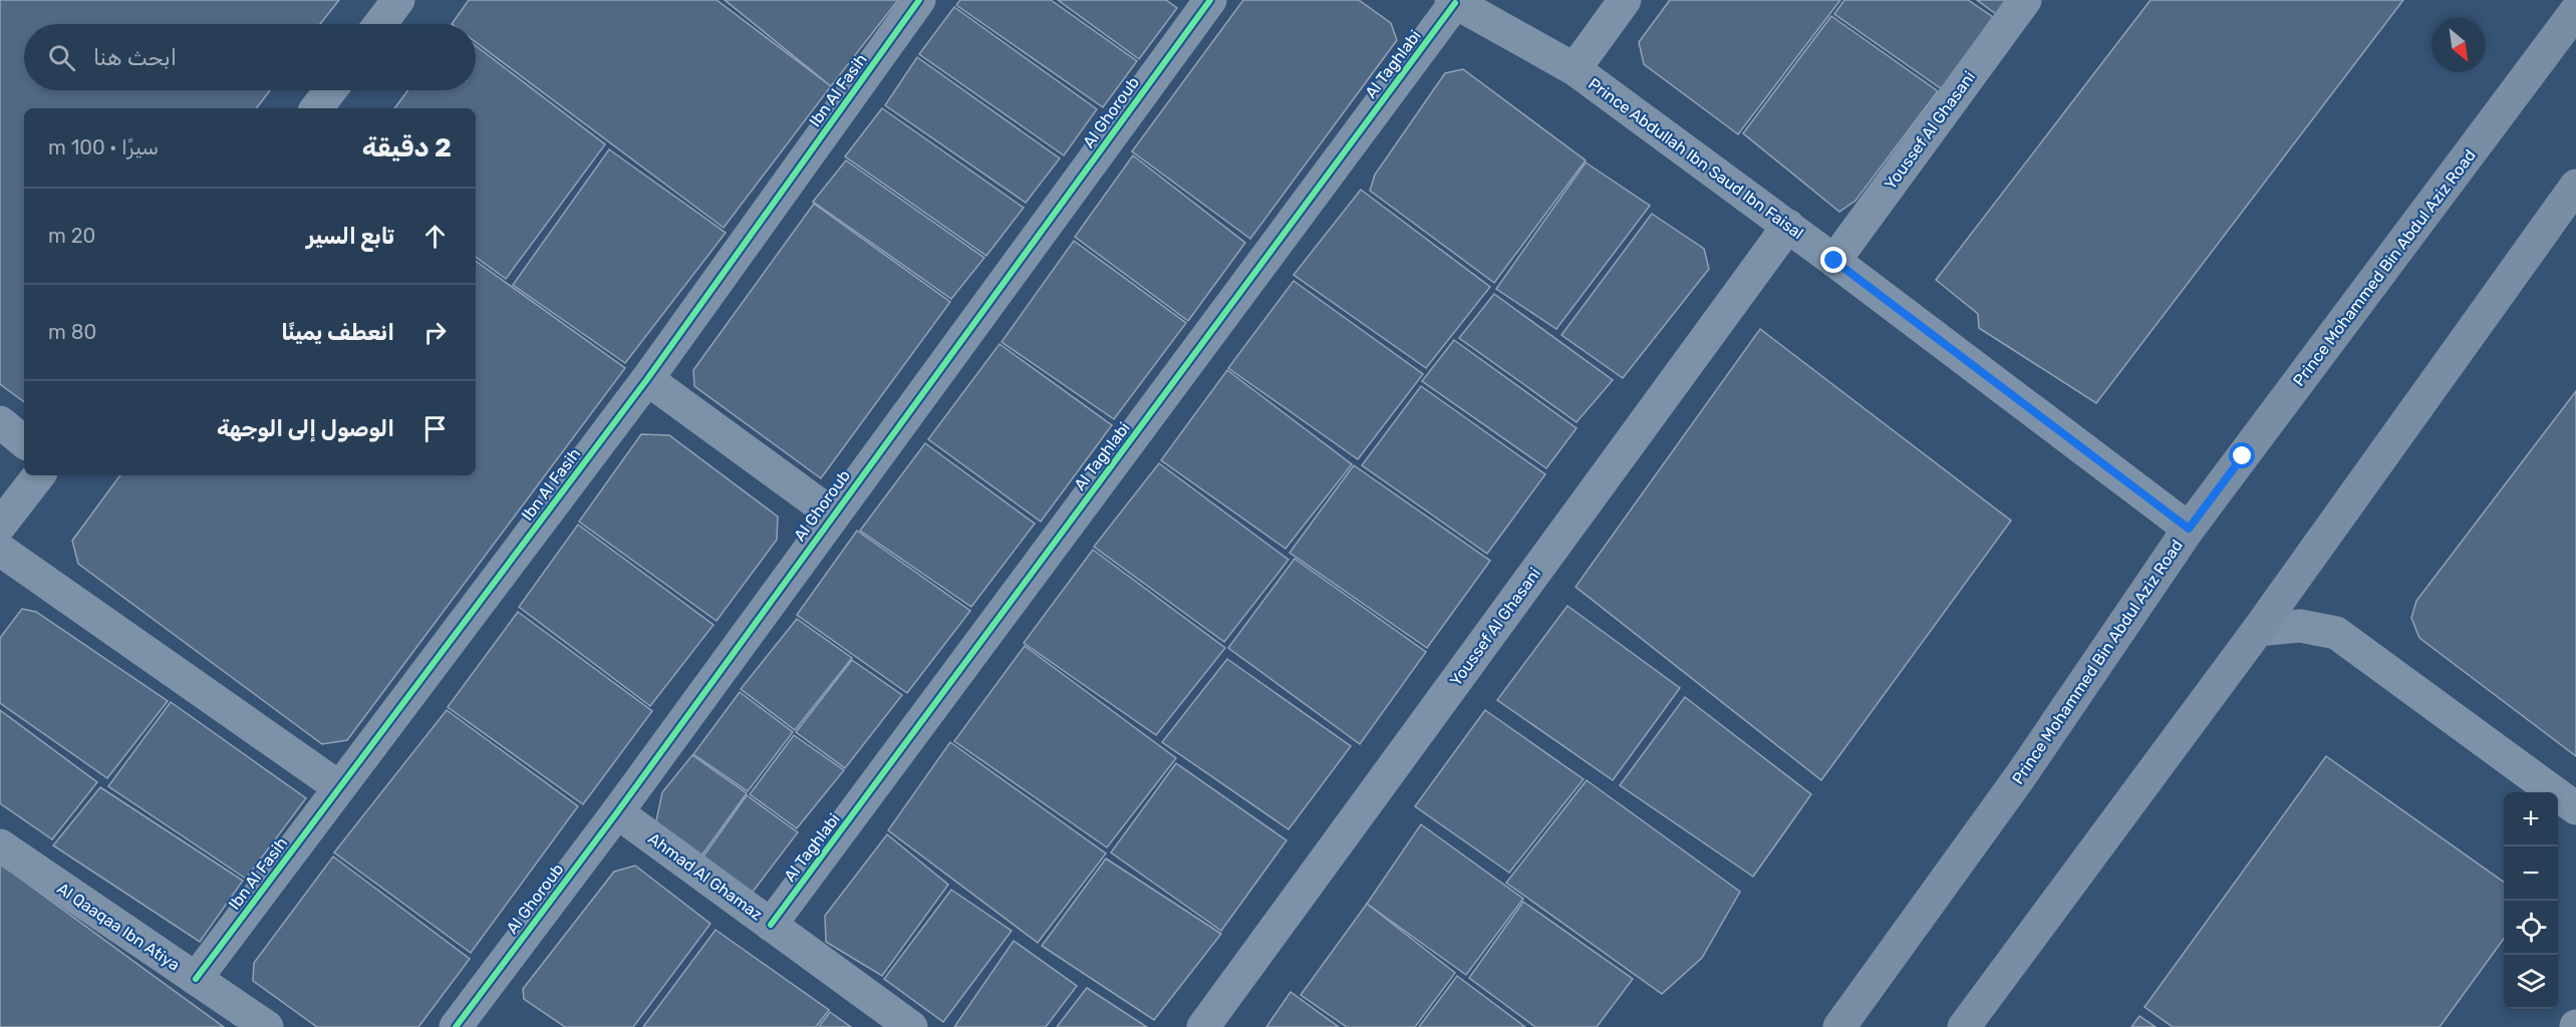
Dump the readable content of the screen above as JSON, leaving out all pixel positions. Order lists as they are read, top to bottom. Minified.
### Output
{"streets":{"main road":["Prince Mohammed Bin Abdul Aziz Road"],"street":["Al Taghlabi","Ibn Al Fasih","Al Ghoroub","Youssef Al Ghasani","Prince Abdullah Ibn Saud Ibn Faisal","Ahmad Al Ghamaz","Al Qaaqaa Ibn Atiya"]},"crossings":[["Al Taghlabi","Prince Abdullah Ibn Saud Ibn Faisal"],["Al Taghlabi","Ahmad Al Ghamaz"],["Ibn Al Fasih","Al Qaaqaa Ibn Atiya"],["Al Ghoroub","Ahmad Al Ghamaz"],["Youssef Al Ghasani","Prince Abdullah Ibn Saud Ibn Faisal"],["Prince Abdullah Ibn Saud Ibn Faisal","Prince Mohammed Bin Abdul Aziz Road"]],"north":"bottom right","page":{"search":"ابحث هنا","heading":["2 دقيقة","سيرًا · 100 m"],"list":[["تابع السير","20 m"],["انعطف يمينًا","80 m"],"الوصول إلى الوجهة"],"map_buttons":["+","−"]}}
